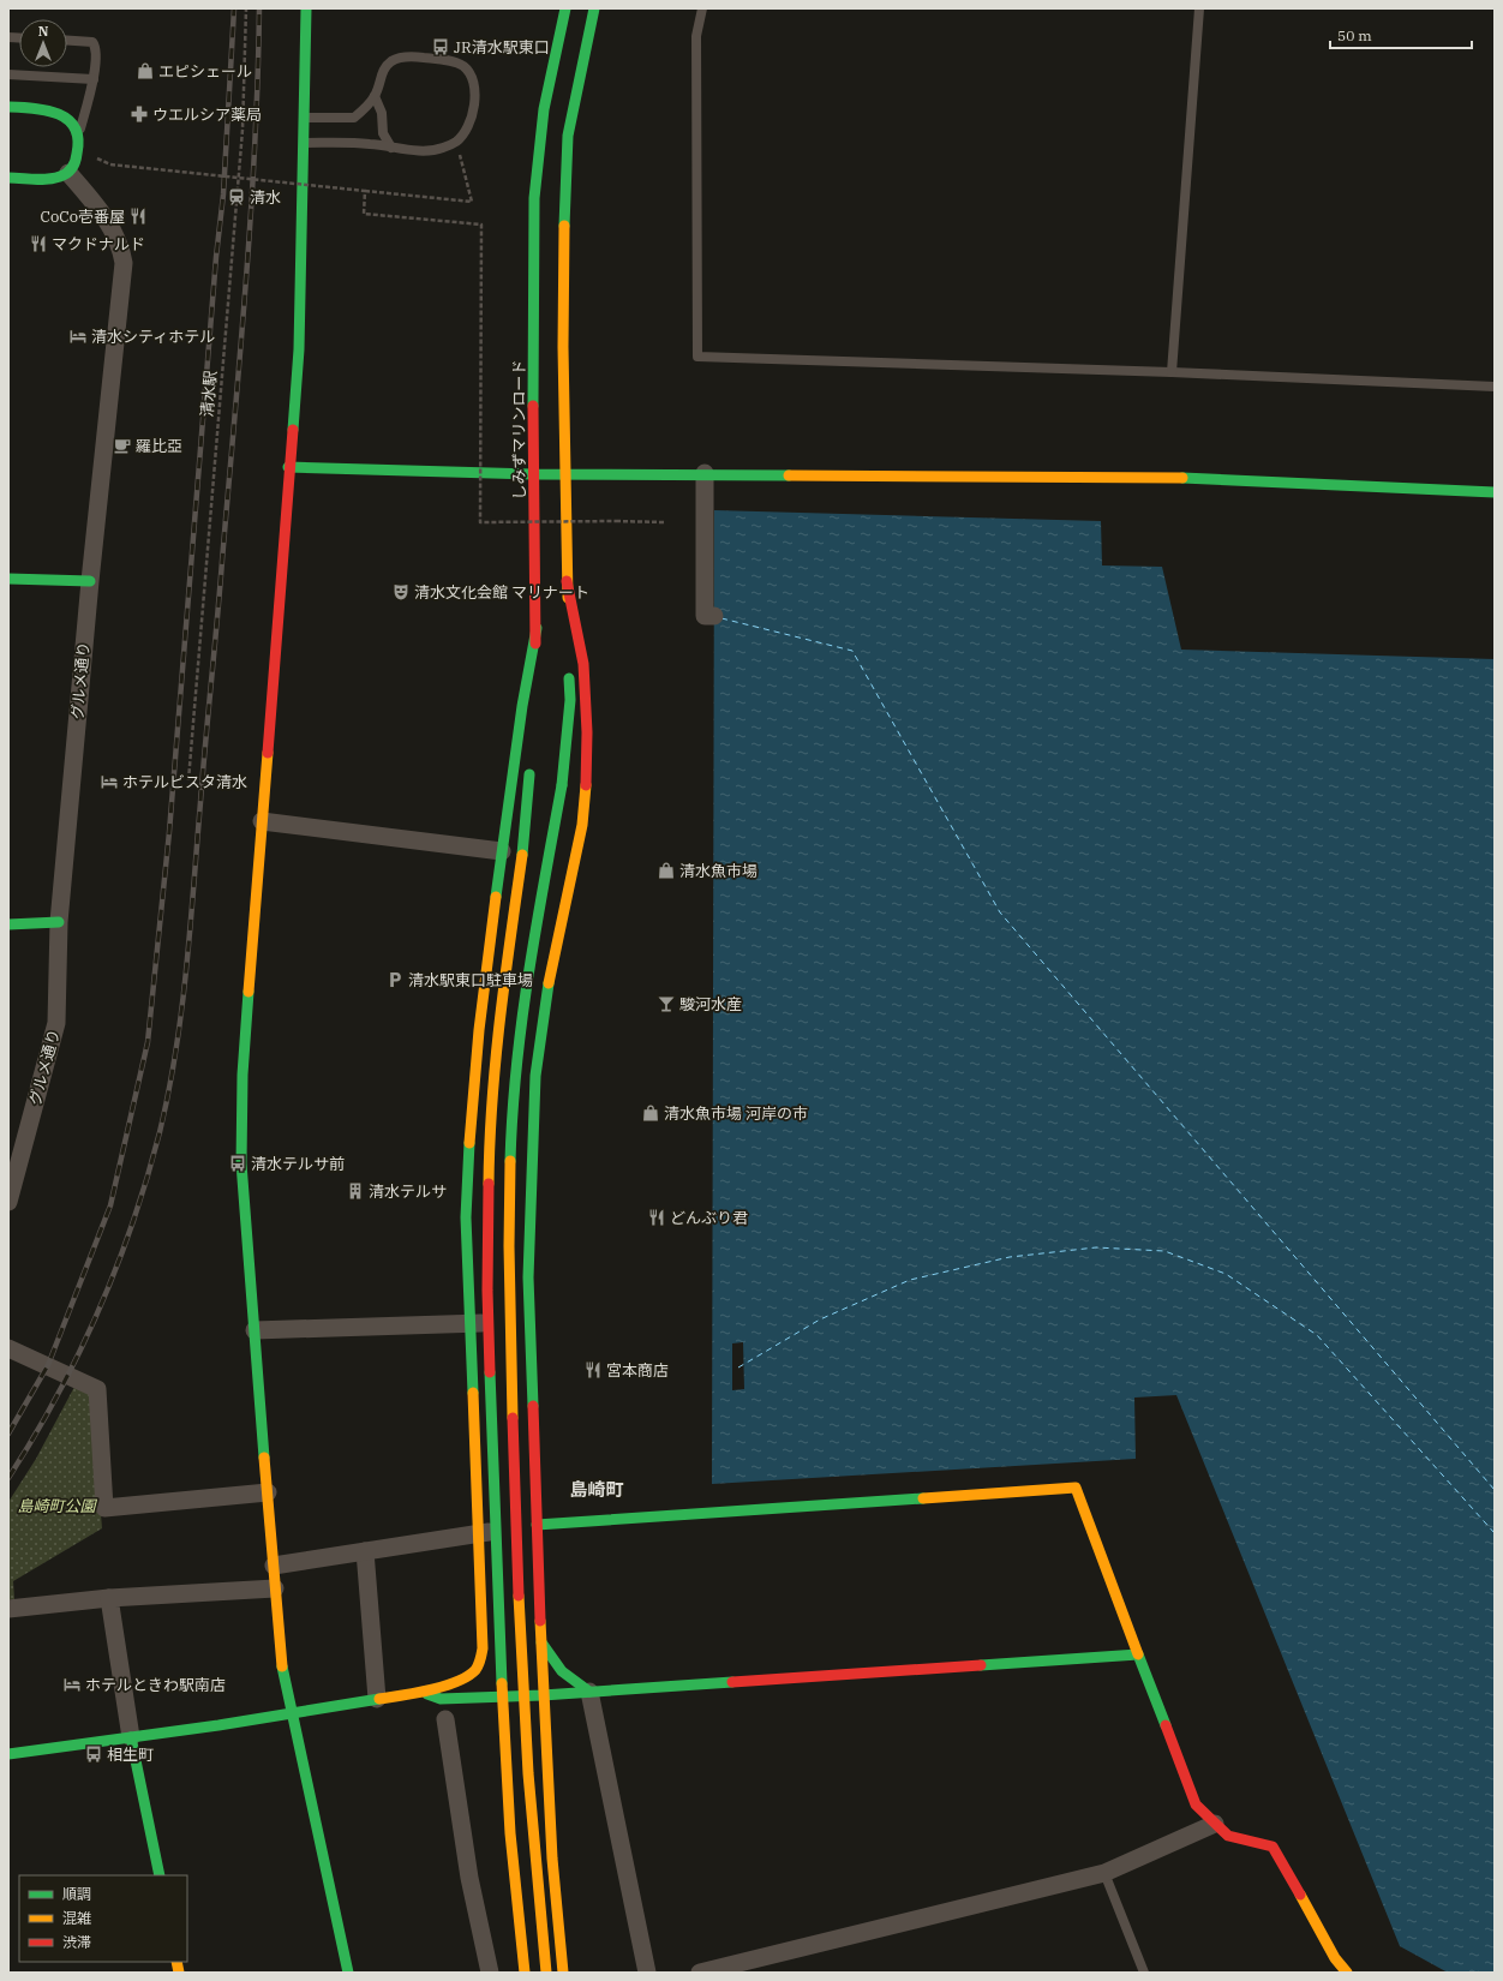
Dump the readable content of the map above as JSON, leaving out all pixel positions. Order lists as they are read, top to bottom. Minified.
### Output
{"streets":{"street":["しみずマリンロード","グルメ通り"],"path":["清水駅"]},"districts":["島崎町"],"parks":["島崎町公園"],"places":{"bus stop":["JR清水駅東口","清水テルサ前","相生町"],"shop":["エピシェール","清水魚市場","清水魚市場 河岸の市"],"pharmacy":["ウエルシア薬局"],"station":["清水"],"restaurant":["CoCo壱番屋","マクドナルド","どんぶり君","宮本商店"],"hotel":["清水シティホテル","ホテルビスタ清水","ホテルときわ駅南店"],"cafe":["羅比亞"],"theatre":["清水文化会館 マリナート"],"parking":["清水駅東口駐車場"],"bar":["駿河水産"],"building":["清水テルサ"]},"legend":["順調","混雑","渋滞"],"scale_bar":"50 m","north":"top"}
